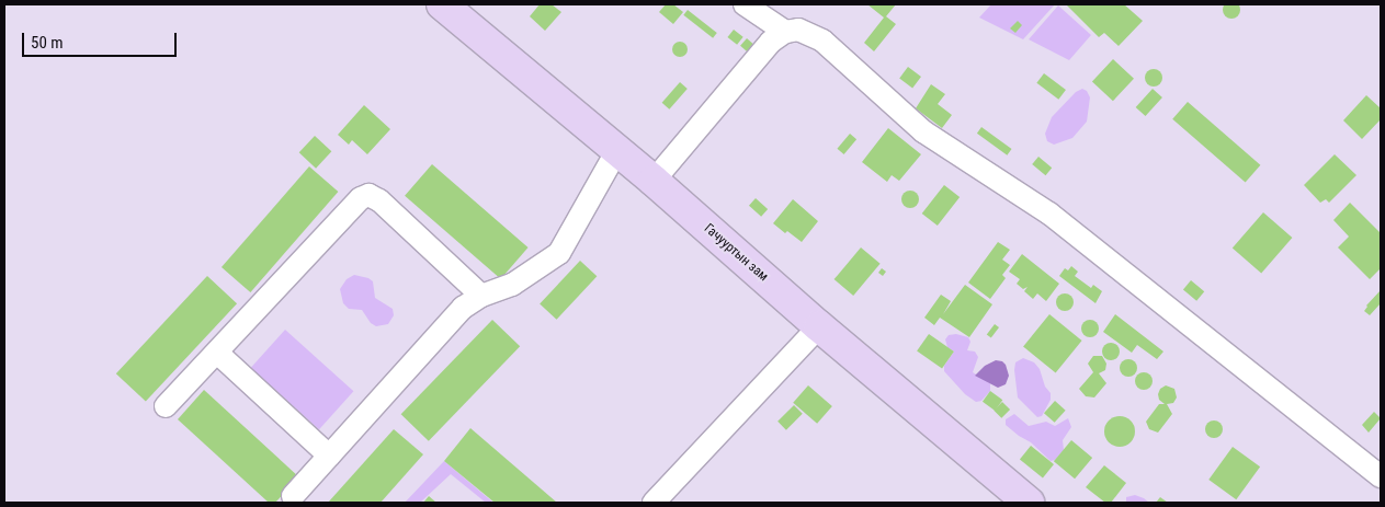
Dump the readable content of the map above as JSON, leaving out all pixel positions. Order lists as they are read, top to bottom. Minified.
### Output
{"streets":{"main road":["Гачууртын зам"]},"scale_bar":"50 m"}
